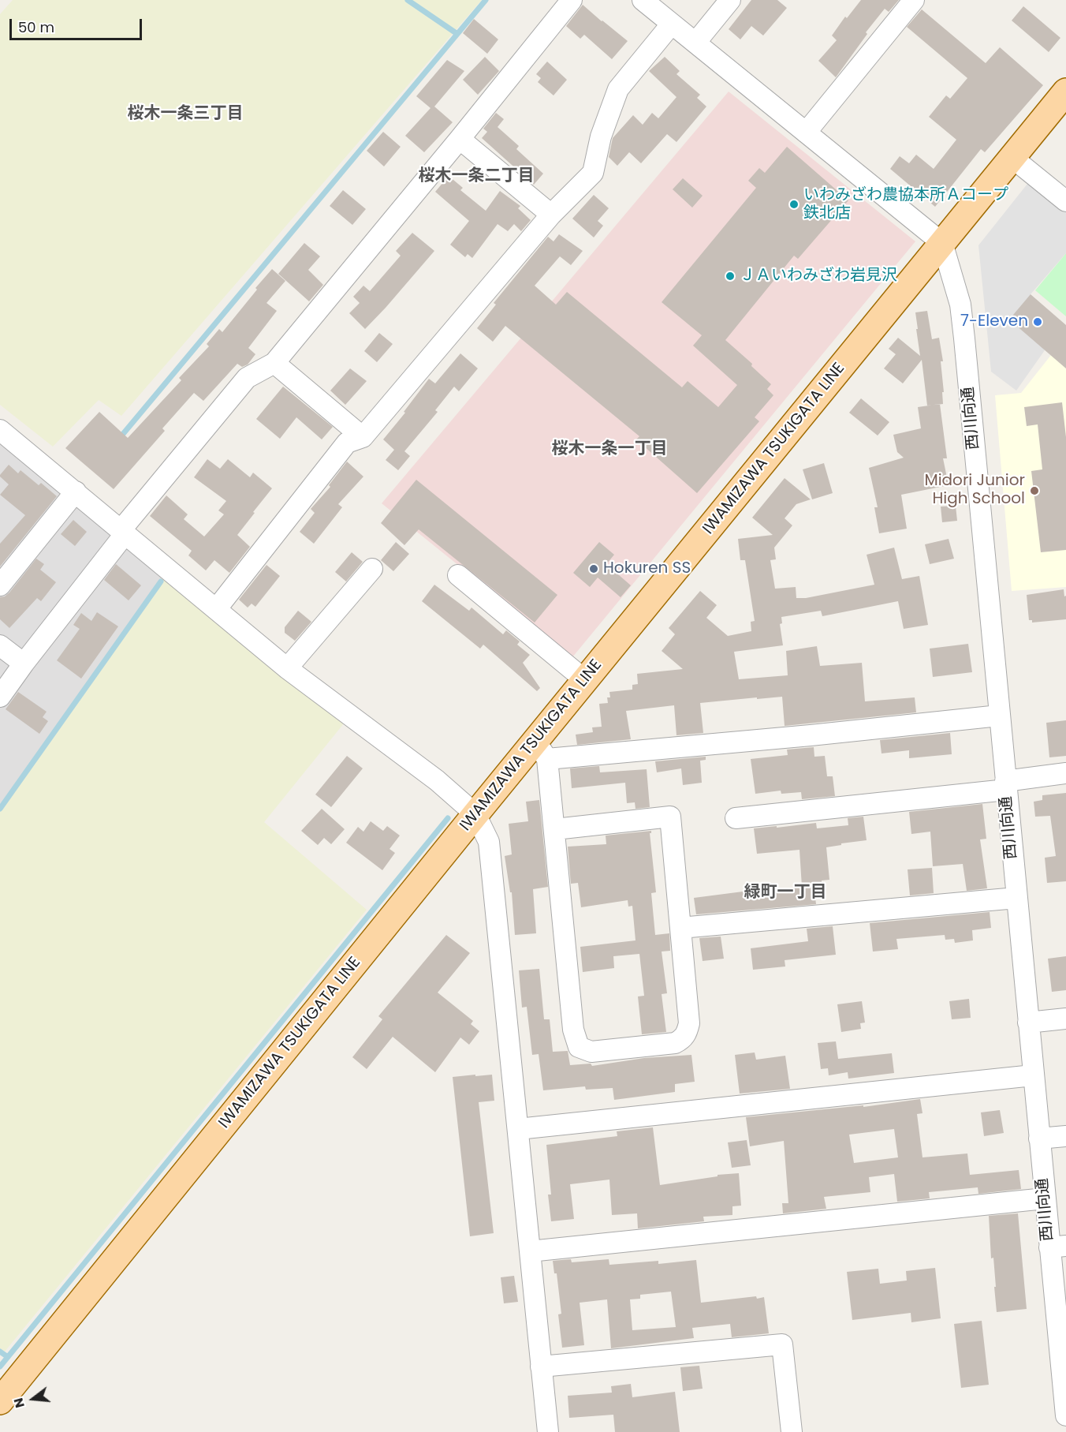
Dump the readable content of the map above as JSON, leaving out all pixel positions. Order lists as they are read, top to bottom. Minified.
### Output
{"streets":{"main road":["IWAMIZAWA TSUKIGATA LINE"],"street":["西川向通"]},"crossings":[["西川向通","IWAMIZAWA TSUKIGATA LINE"]],"districts":["桜木一条三丁目","桜木一条二丁目","桜木一条一丁目","緑町一丁目"],"places":["いわみざわ農協本所Ａコープ 鉄北店","ＪＡいわみざわ岩見沢","7-Eleven","Midori Junior High School","Hokuren SS"],"scale_bar":"50 m","north":"left"}
